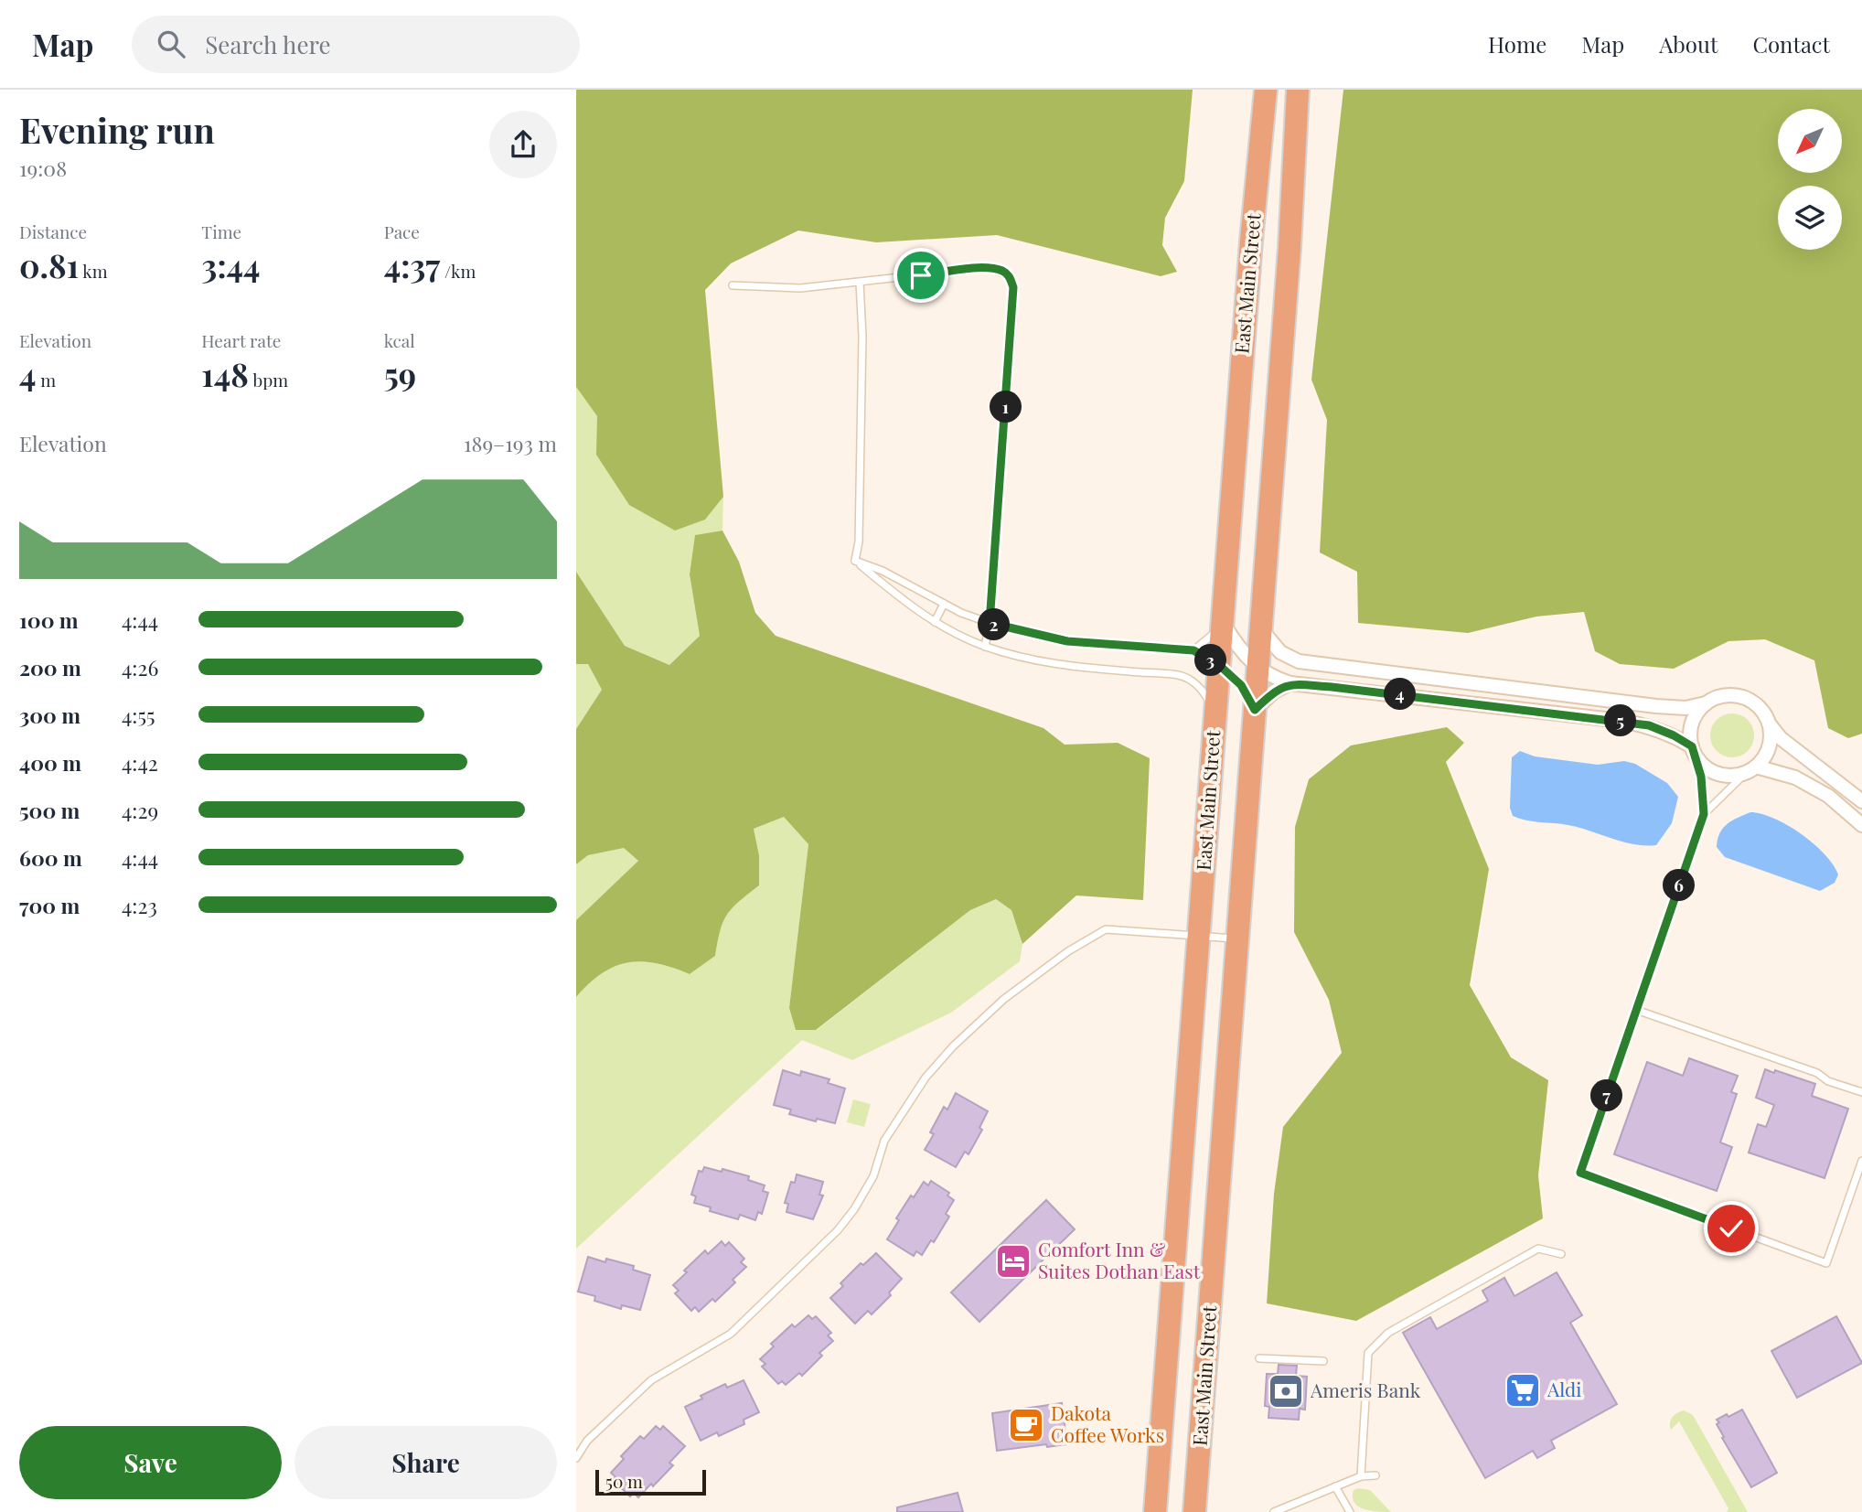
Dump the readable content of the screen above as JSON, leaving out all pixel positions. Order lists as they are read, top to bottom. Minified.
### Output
{"streets":{"highway":["East Main Street"]},"places":{"hotel":["Comfort Inn & Suites Dothan East"],"supermarket":["Aldi"],"bank":["Ameris Bank"],"cafe":["Dakota Coffee Works"]},"scale_bar":"50 m","north":"bottom left","page":{"header":"Map","search":"Search here","nav":["Home","Map","About","Contact"],"heading":["Evening run","19:08"],"stats":[["Distance","0.81 km"],["Time","3:44"],["Pace","4:37 /km"],["Elevation","4 m"],["Heart rate","148 bpm"],["kcal","59"]],"pins":["1","2","3","4","5","6","7"],"chart":["Elevation","189–193 m"],"list":[{"name":"100 m","note":"4:44"},{"name":"200 m","note":"4:26"},{"name":"300 m","note":"4:55"},{"name":"400 m","note":"4:42"},{"name":"500 m","note":"4:29"},{"name":"600 m","note":"4:44"},{"name":"700 m","note":"4:23"}],"buttons":["Save","Share"],"scale":"50 m"}}
